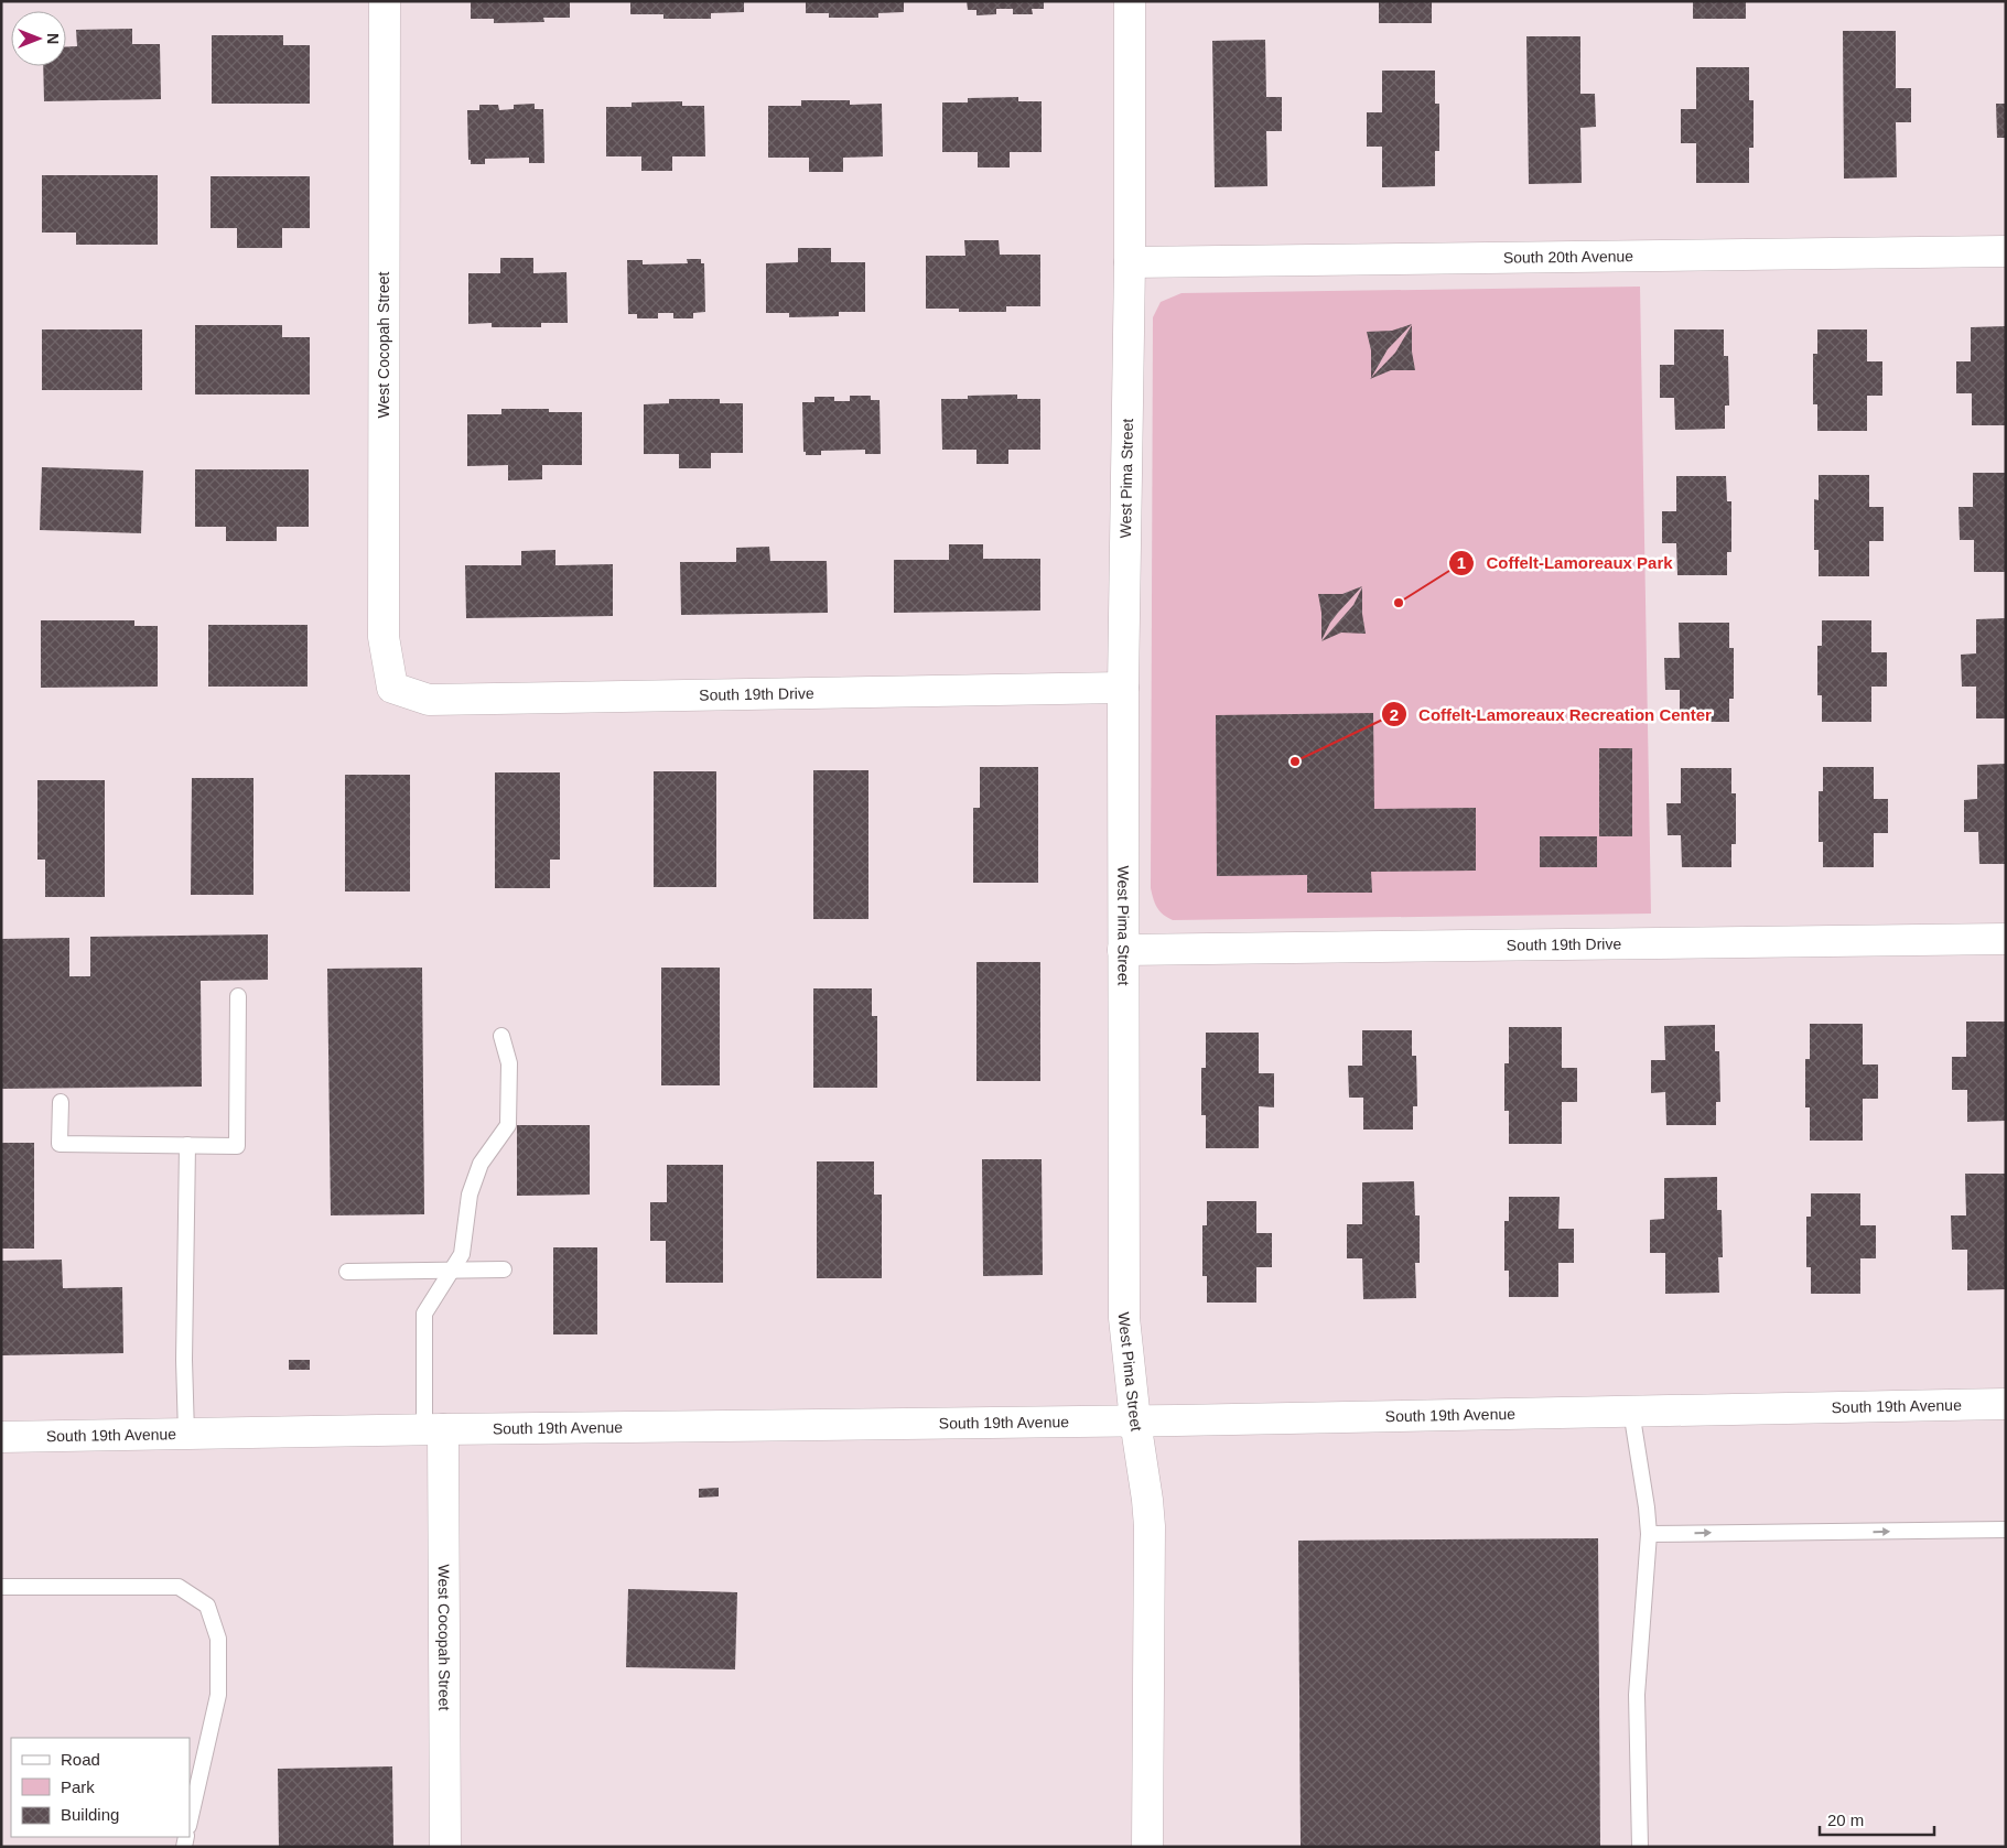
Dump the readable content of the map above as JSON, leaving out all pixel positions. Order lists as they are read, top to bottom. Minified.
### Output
{"streets":{"street":["South 20th Avenue","West Cocopah Street","West Pima Street","South 19th Drive","South 19th Avenue"]},"crossings":[["South 20th Avenue","West Pima Street"],["West Cocopah Street","South 19th Drive"],["West Cocopah Street","South 19th Avenue"],["West Pima Street","South 19th Drive"],["West Pima Street","South 19th Avenue"]],"places":["Coffelt-Lamoreaux Park","Coffelt-Lamoreaux Recreation Center"],"legend":["Road","Park","Building"],"scale_bar":"20 m","north":"right"}
